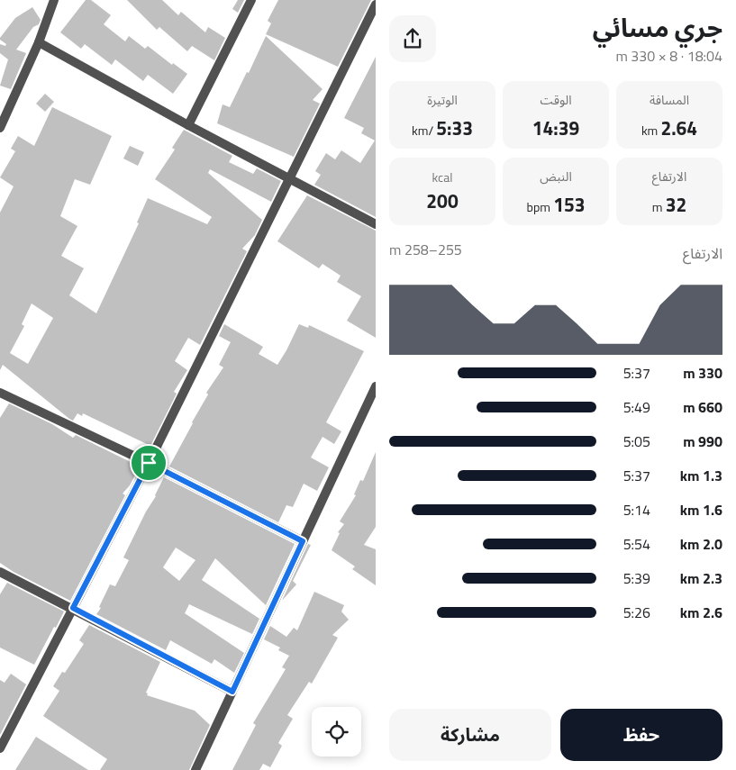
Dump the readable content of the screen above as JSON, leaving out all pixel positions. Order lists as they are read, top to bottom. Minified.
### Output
{"page":{"heading":["جري مسائي","18:04 · 8 × 330 m"],"stats":[["المسافة","2.64 km"],["الوقت","14:39"],["الوتيرة","5:33 /km"],["الارتفاع","32 m"],["النبض","153 bpm"],["kcal","200"]],"chart":["الارتفاع","255–258 m"],"list":[{"name":"330 m","note":"5:37"},{"name":"660 m","note":"5:49"},{"name":"990 m","note":"5:05"},{"name":"1.3 km","note":"5:37"},{"name":"1.6 km","note":"5:14"},{"name":"2.0 km","note":"5:54"},{"name":"2.3 km","note":"5:39"},{"name":"2.6 km","note":"5:26"}],"buttons":["حفظ","مشاركة"]}}
